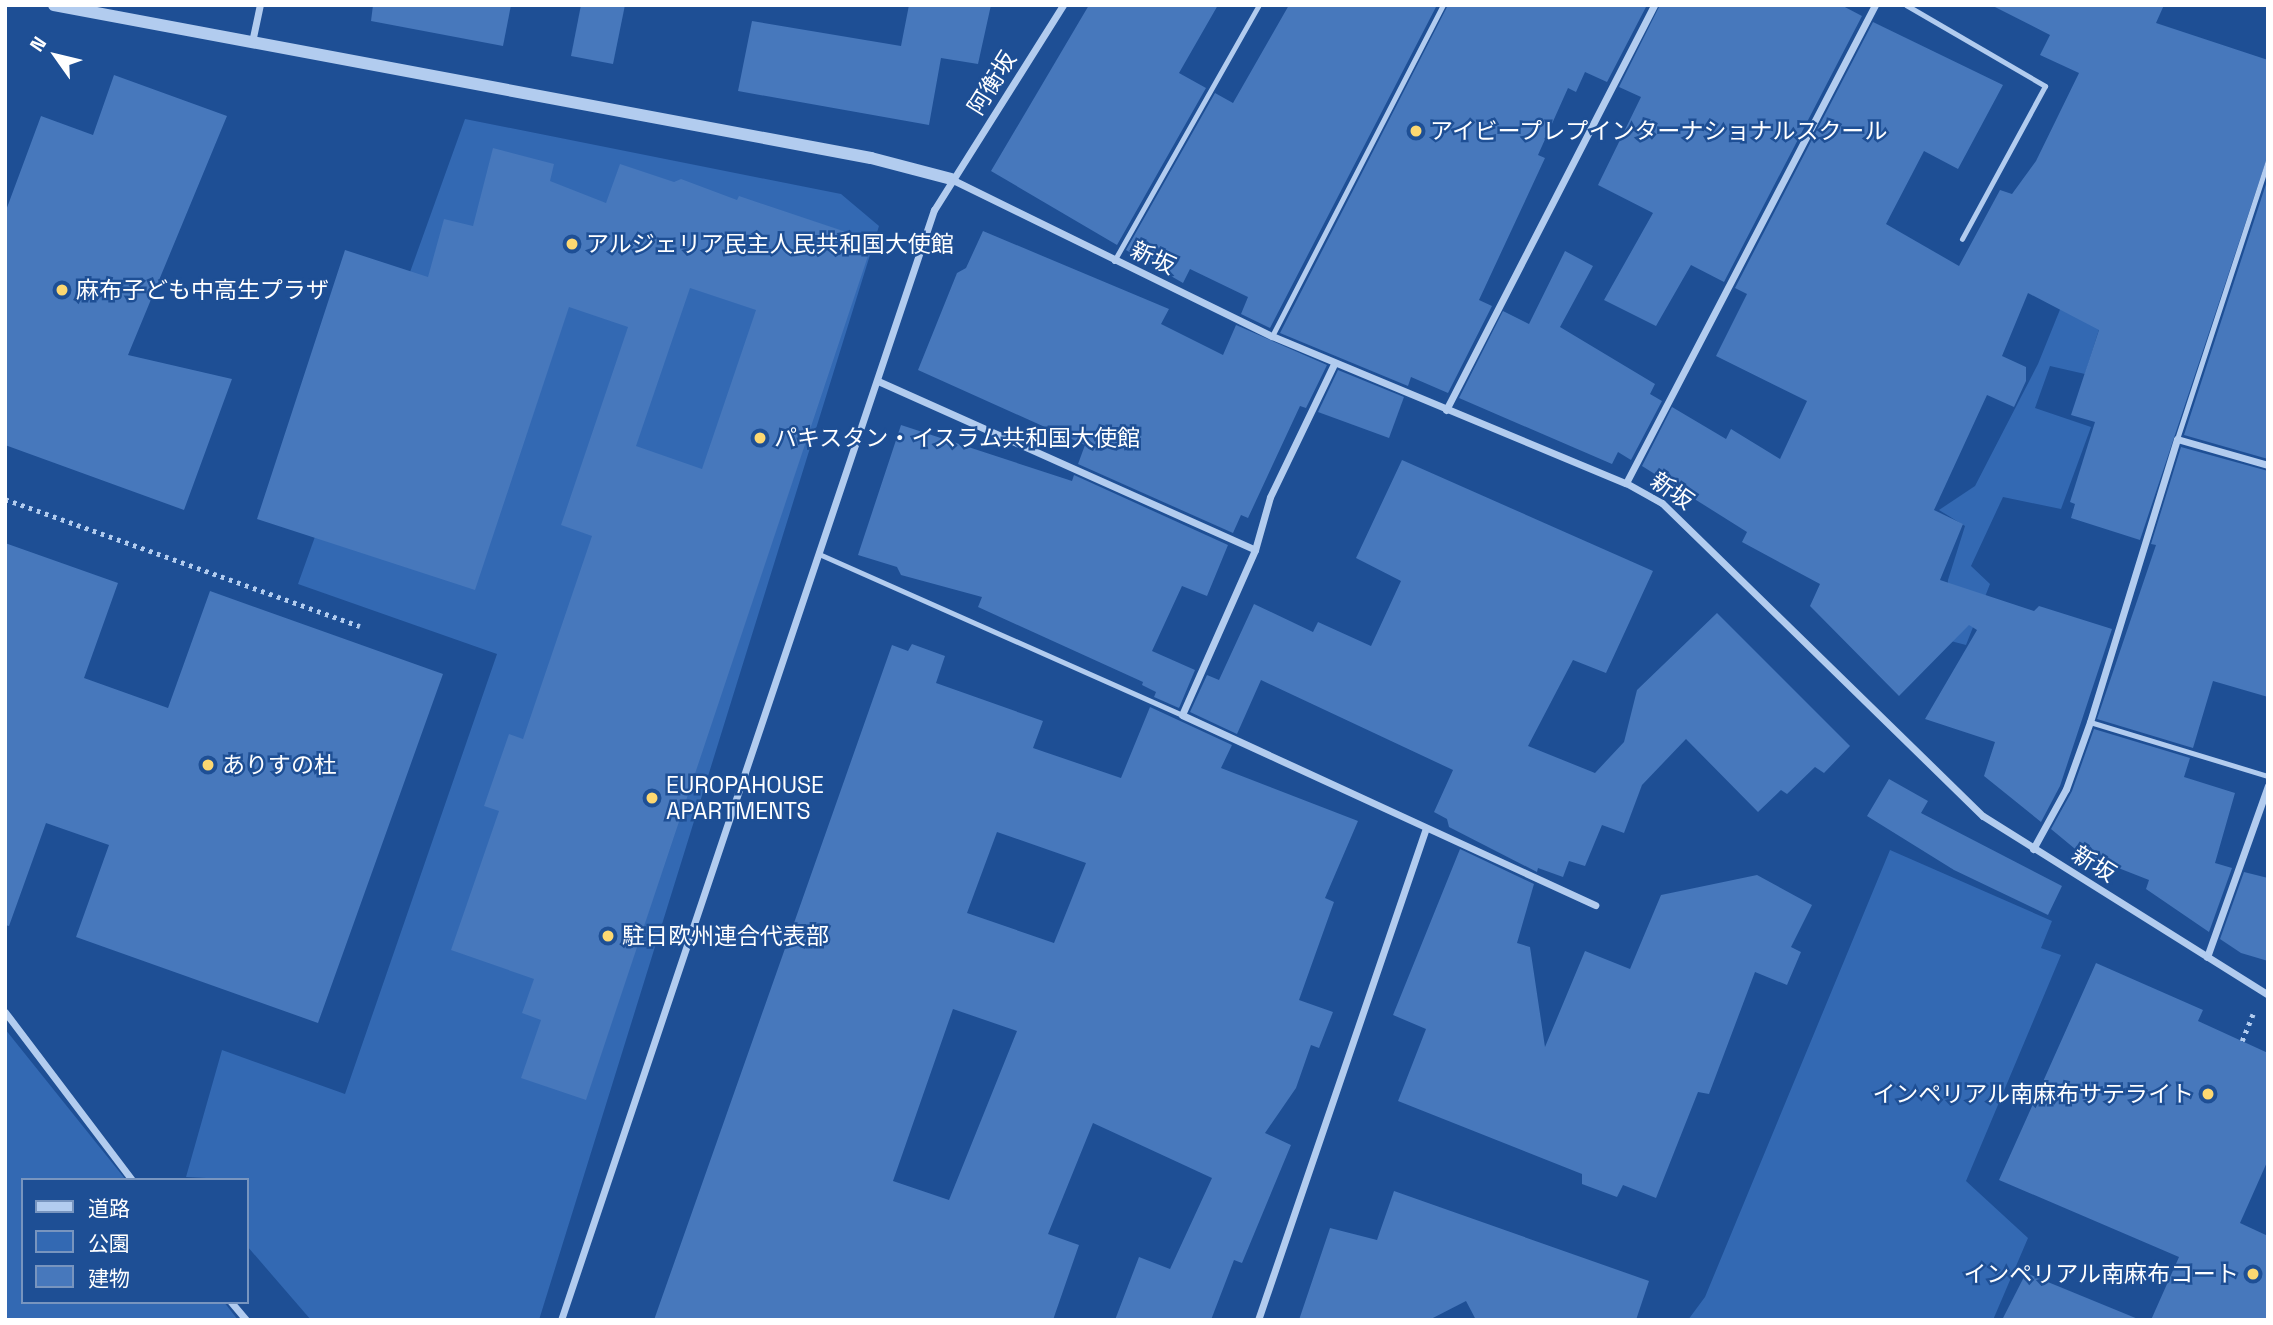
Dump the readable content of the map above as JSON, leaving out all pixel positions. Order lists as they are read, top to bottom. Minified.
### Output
{"streets":{"street":["阿衡坂","新坂"]},"crossings":[["阿衡坂","新坂"]],"places":["アイビープレプインターナショナルスクール","アルジェリア民主人民共和国大使館","麻布子ども中高生プラザ","パキスタン・イスラム共和国大使館","ありすの杜","EUROPAHOUSE APARTMENTS","駐日欧州連合代表部","インペリアル南麻布サテライト","インペリアル南麻布コート"],"legend":["道路","公園","建物"],"north":"top left"}
